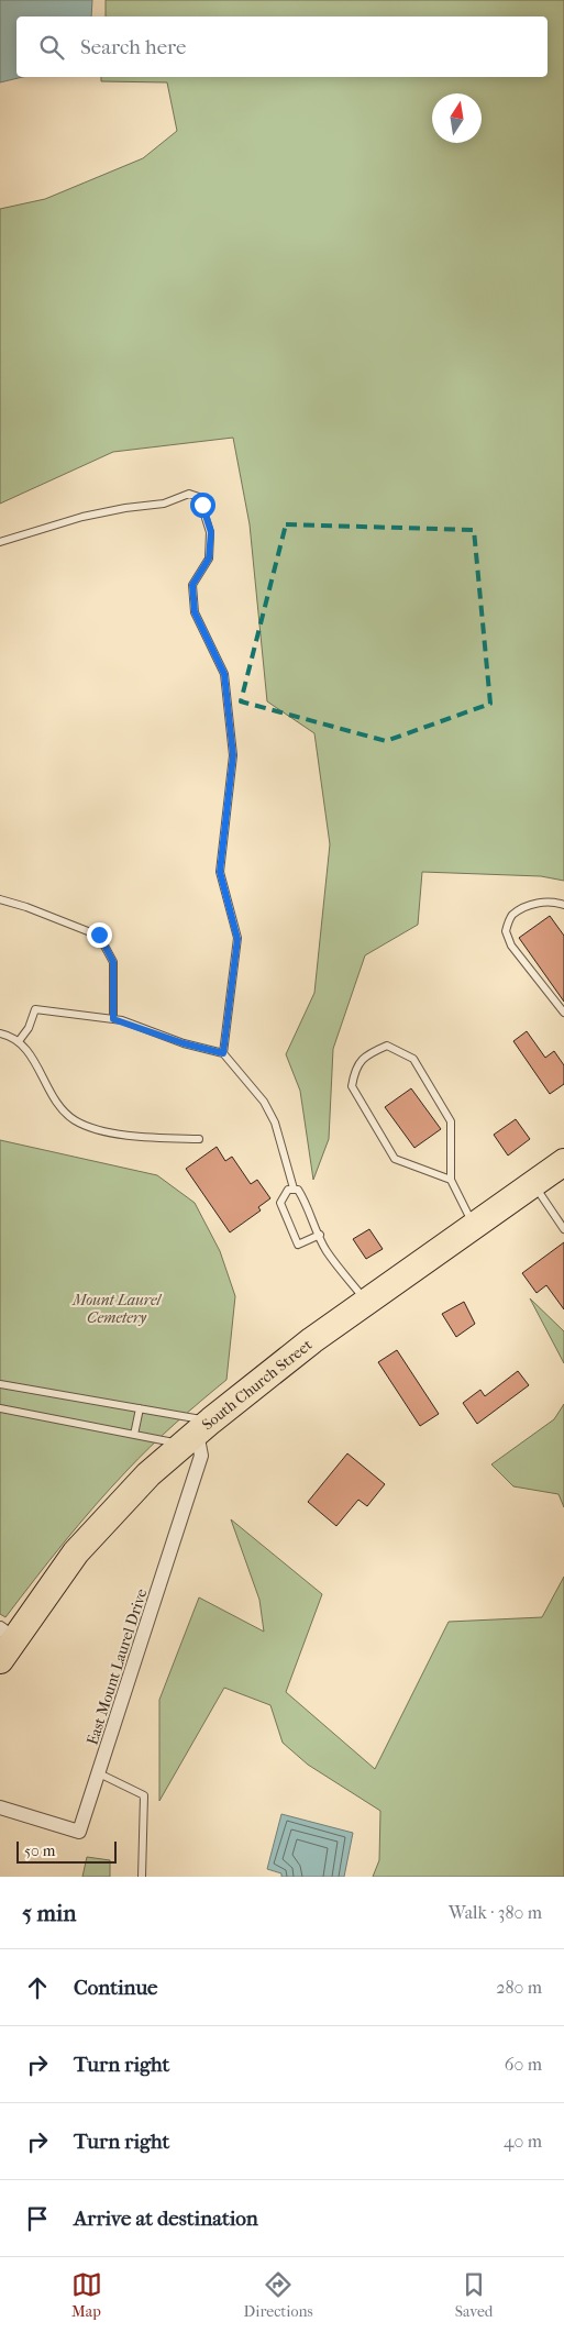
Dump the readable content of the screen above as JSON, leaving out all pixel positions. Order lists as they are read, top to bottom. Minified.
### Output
{"streets":{"highway":["South Church Street"],"street":["East Mount Laurel Drive"]},"crossings":[["South Church Street","East Mount Laurel Drive"]],"parks":["Mount Laurel Cemetery"],"scale_bar":"50 m","north":"top","page":{"search":"Search here","scale":"50 m","heading":["5 min","Walk · 380 m"],"list":[["Continue","280 m"],["Turn right","60 m"],["Turn right","40 m"],"Arrive at destination"],"nav":["Map","Directions","Saved"]}}
